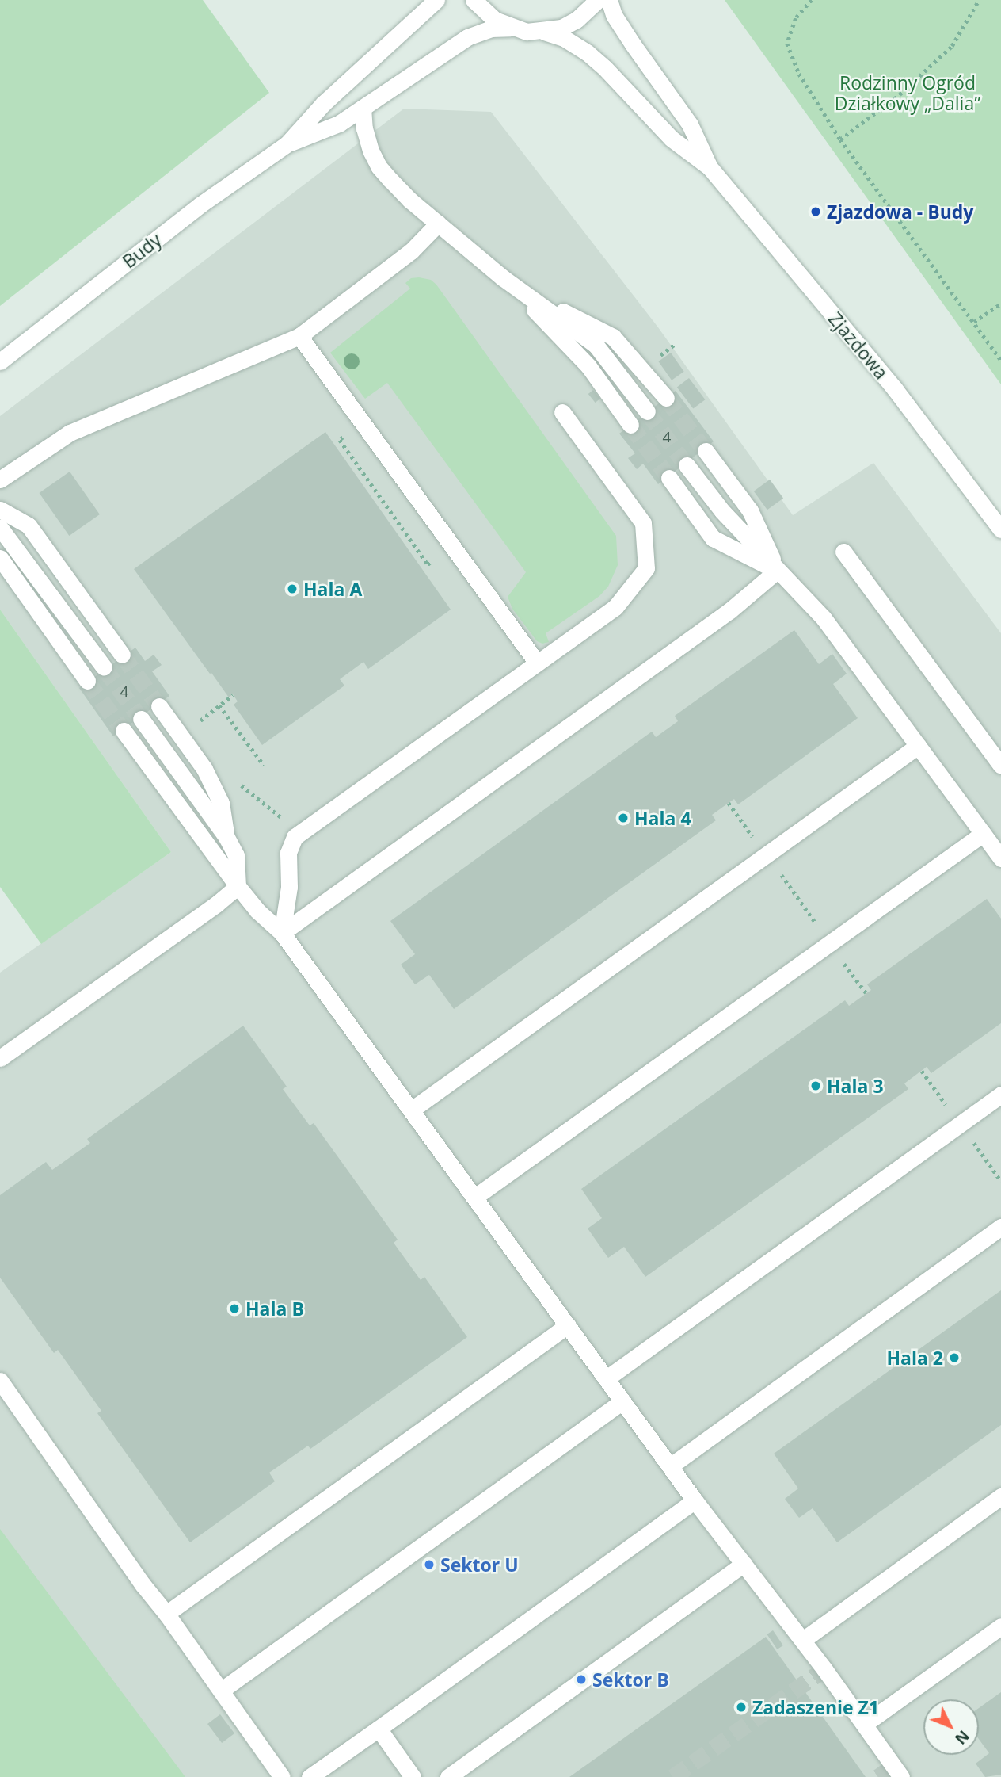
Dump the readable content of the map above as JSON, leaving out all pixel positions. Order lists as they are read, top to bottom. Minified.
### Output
{"streets":{"street":["Budy","Zjazdowa"]},"parks":["Rodzinny Ogród Działkowy „Dalia”"],"places":["Zjazdowa - Budy","Hala A","Hala 4","Hala 3","Hala B","Hala 2","Sektor U","Sektor B","Zadaszenie Z1"],"house_numbers":["4","4"],"north":"bottom right"}
